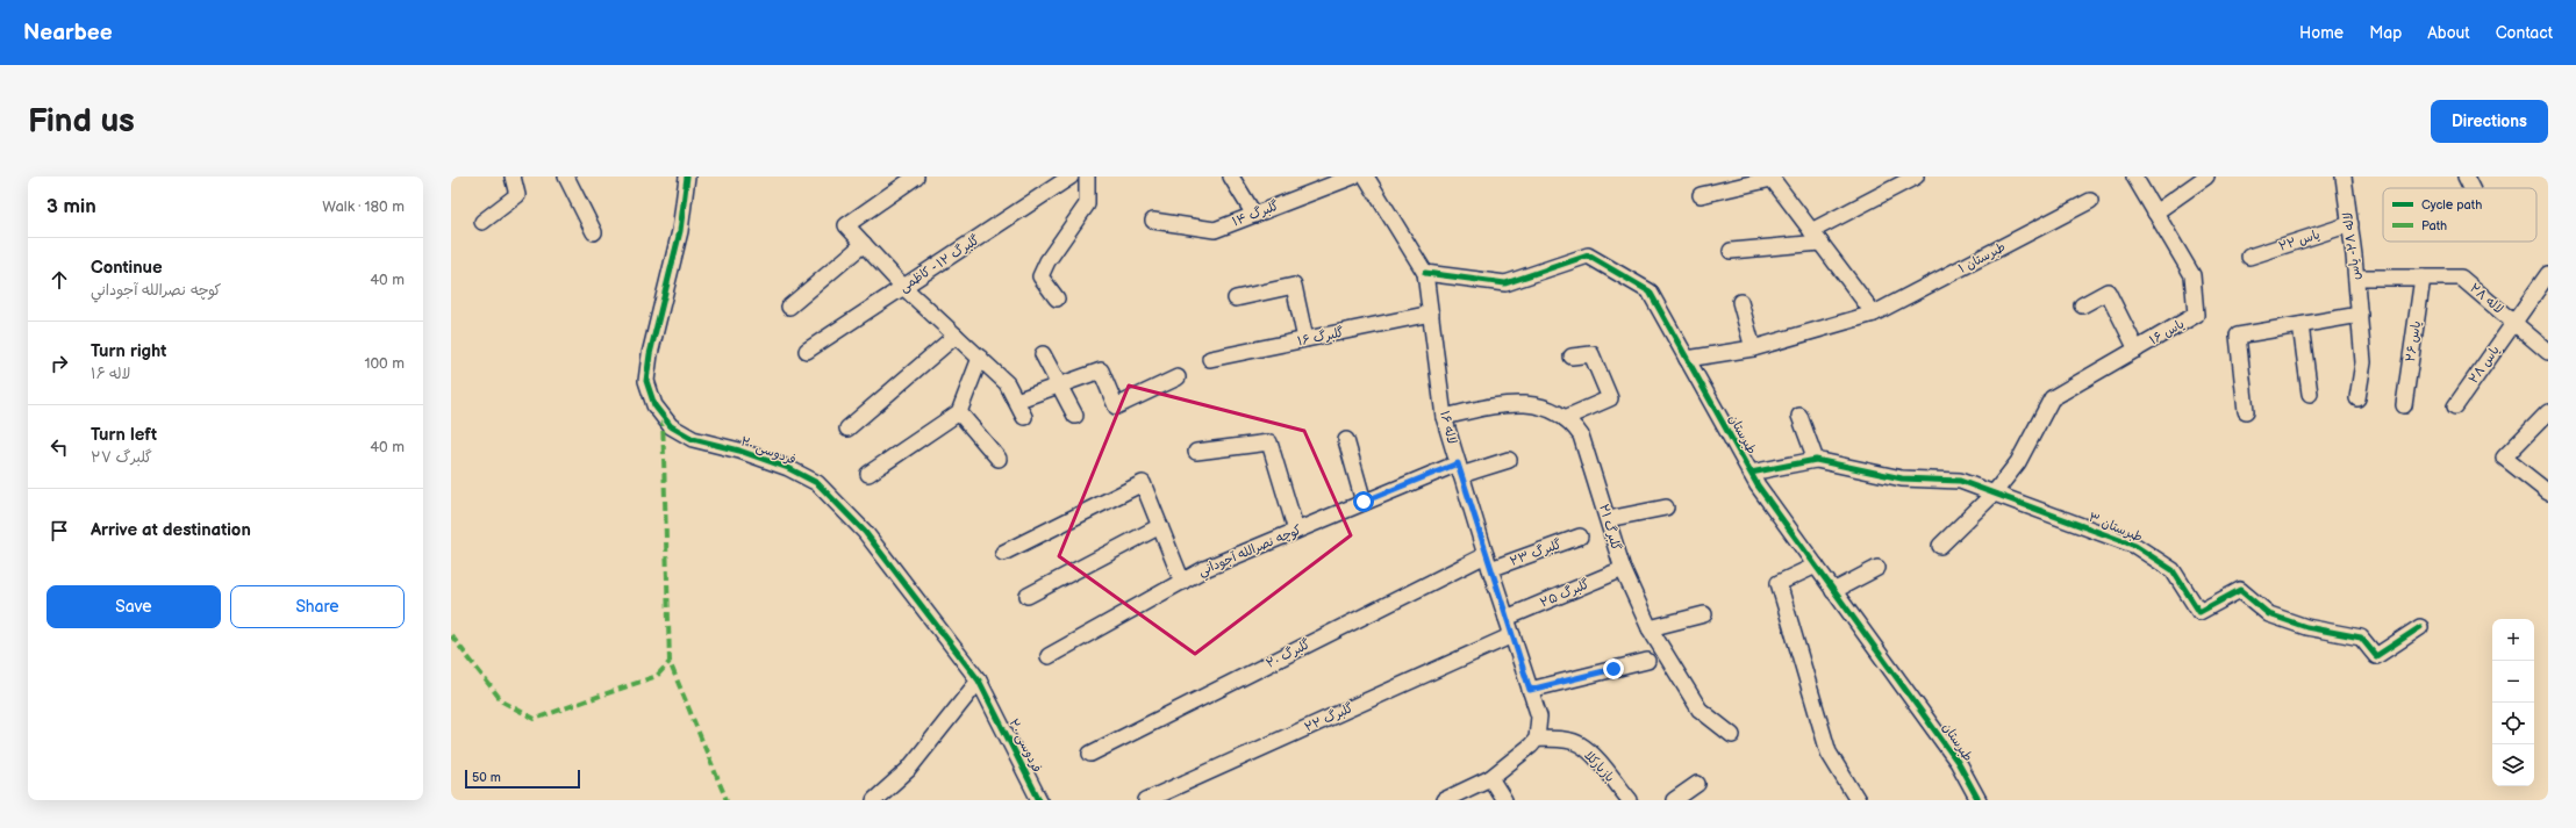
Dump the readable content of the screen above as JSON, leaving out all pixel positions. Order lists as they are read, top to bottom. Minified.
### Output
{"streets":{"street":["گلبرگ ۱۴","یاس ۲۲","لاله ۲۸- یاس","طبرستان ۱","گلبرگ ۱۲ - کاظمی","لاله ۲۸","یاس ۱۶","گلبرگ ۱۶","یاس ۲۶","یاس ۲۸","لاله ۱۶","طبرستان","فردوسی ۲۰","گلبرگ ۲۱","طبرستان ۳","كوچه نصرالله آجوداني","گلبرگ ۲۳","گلبرگ ۲۵","گلبرگ ۲۰","گلبرگ ۲۲","بازیارکلا"]},"crossings":[["یاس ۲۲","لاله ۲۸- یاس"],["لاله ۲۸- یاس","لاله ۲۸"],["طبرستان ۱","طبرستان"],["لاله ۲۸","یاس ۲۶"],["لاله ۲۸","یاس ۲۸"],["یاس ۱۶","طبرستان ۳"],["گلبرگ ۱۶","لاله ۱۶"],["لاله ۱۶","طبرستان"],["لاله ۱۶","گلبرگ ۲۱"],["لاله ۱۶","كوچه نصرالله آجوداني"],["لاله ۱۶","گلبرگ ۲۳"],["لاله ۱۶","گلبرگ ۲۵"],["لاله ۱۶","گلبرگ ۲۰"],["لاله ۱۶","گلبرگ ۲۲"],["لاله ۱۶","بازیارکلا"],["طبرستان","طبرستان ۳"],["گلبرگ ۲۱","گلبرگ ۲۵"]],"legend":["Cycle path","Path"],"scale_bar":"50 m","page":{"header":"Nearbee","nav":["Home","Map","About","Contact"],"buttons":["Directions",["Save","Share"]],"title":"Find us","heading":["3 min","Walk · 180 m"],"list":[["Continue","كوچه نصرالله آجوداني","40 m"],["Turn right","لاله ۱۶","100 m"],["Turn left","گلبرگ ۲۷","40 m"],"Arrive at destination"],"map_buttons":["+","−"],"scale":"50 m"}}
